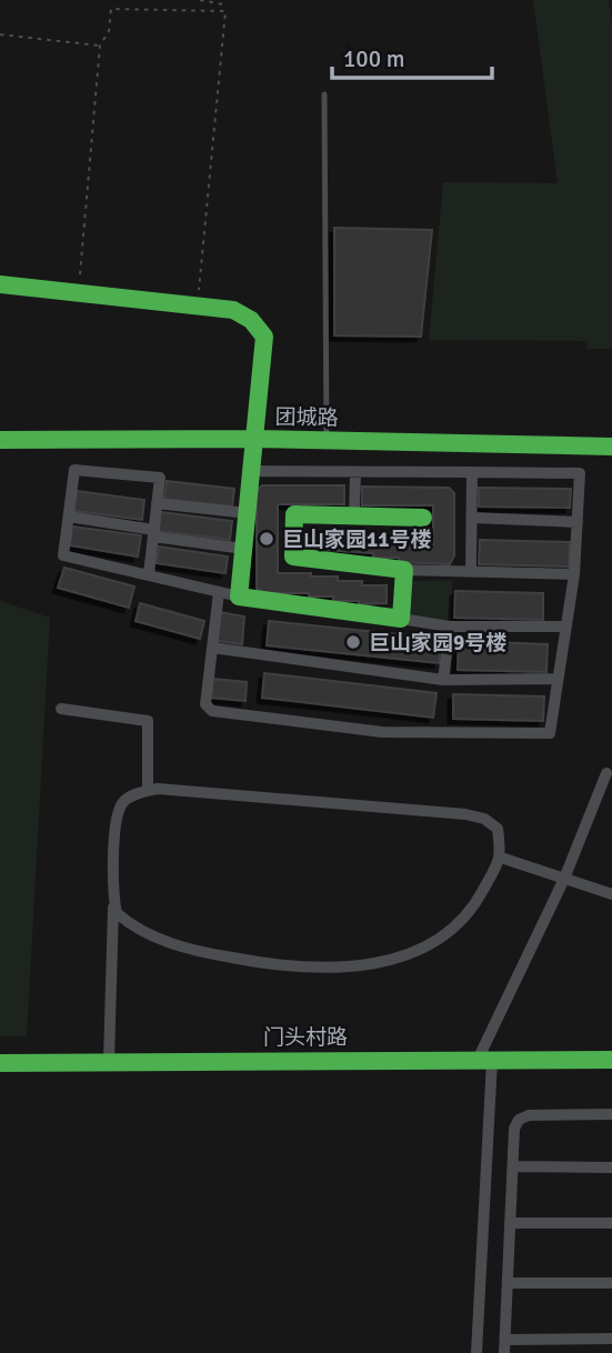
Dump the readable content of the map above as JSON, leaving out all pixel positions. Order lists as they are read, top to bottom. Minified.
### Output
{"streets":{"street":["团城路","门头村路"]},"places":["巨山家园11号楼","巨山家园9号楼"],"scale_bar":"100 m"}
